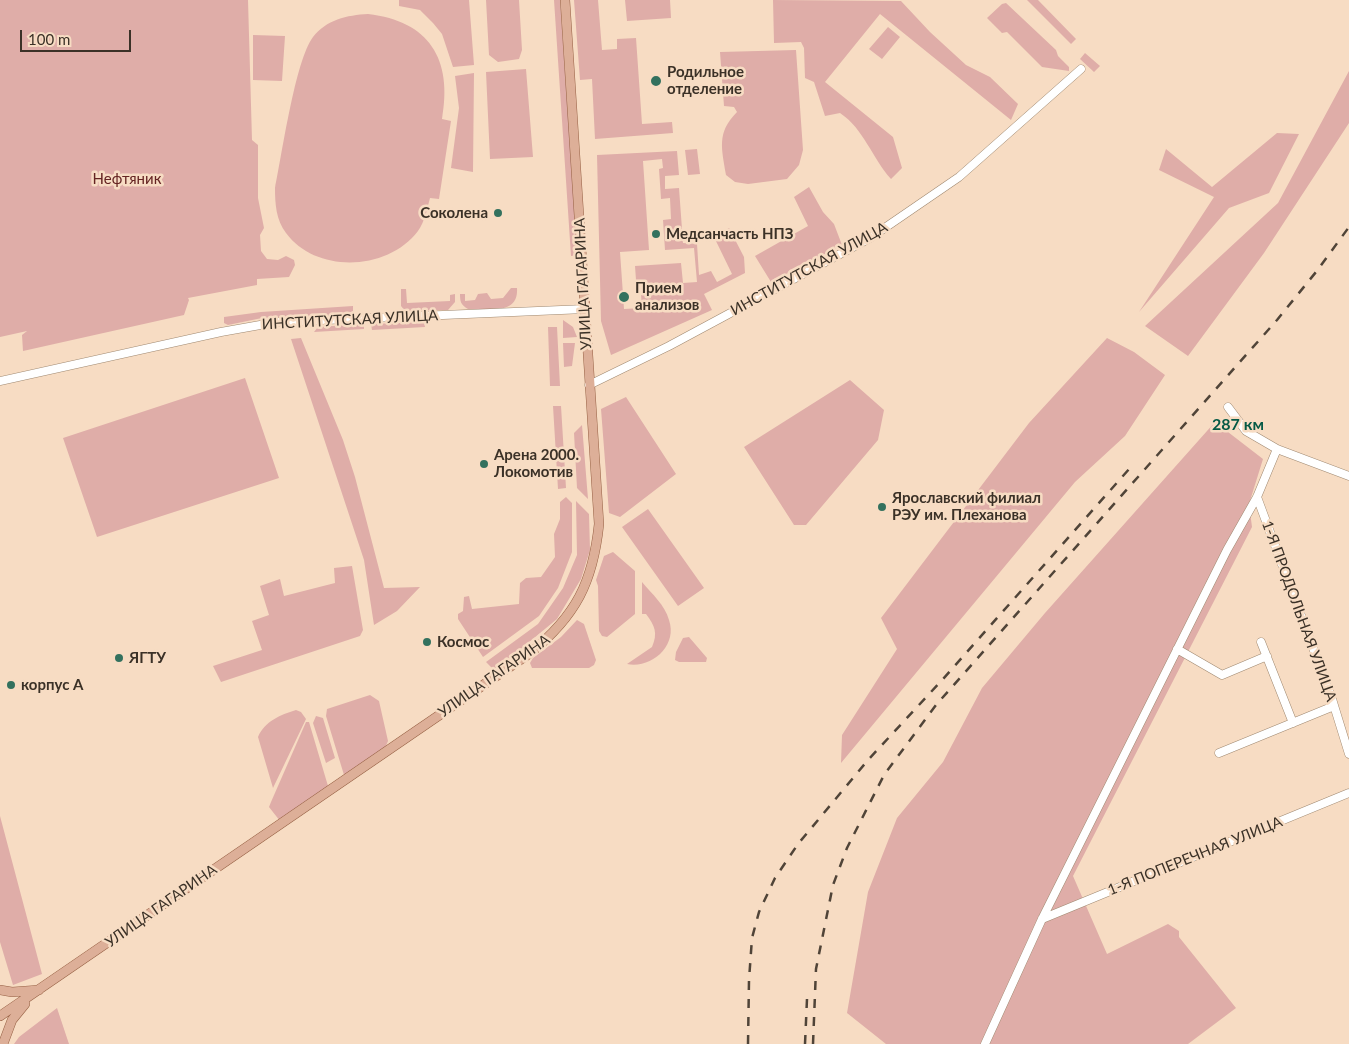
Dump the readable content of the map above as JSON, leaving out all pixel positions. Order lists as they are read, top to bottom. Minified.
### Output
{"streets":{"main road":["УЛИЦА ГАГАРИНА"],"street":["ИНСТИТУТСКАЯ УЛИЦА","1-Я ПРОДОЛЬНАЯ УЛИЦА","1-Я ПОПЕРЕЧНАЯ УЛИЦА"]},"crossings":[["ИНСТИТУТСКАЯ УЛИЦА","УЛИЦА ГАГАРИНА"]],"districts":["287 км"],"parks":["Нефтяник"],"places":["Родильное отделение","Соколена","Медсанчасть НПЗ","Прием анализов","Арена 2000. Локомотив","Ярославский филиал РЭУ им. Плеханова","Космос","ЯГТУ","корпус А"],"scale_bar":"100 m"}
